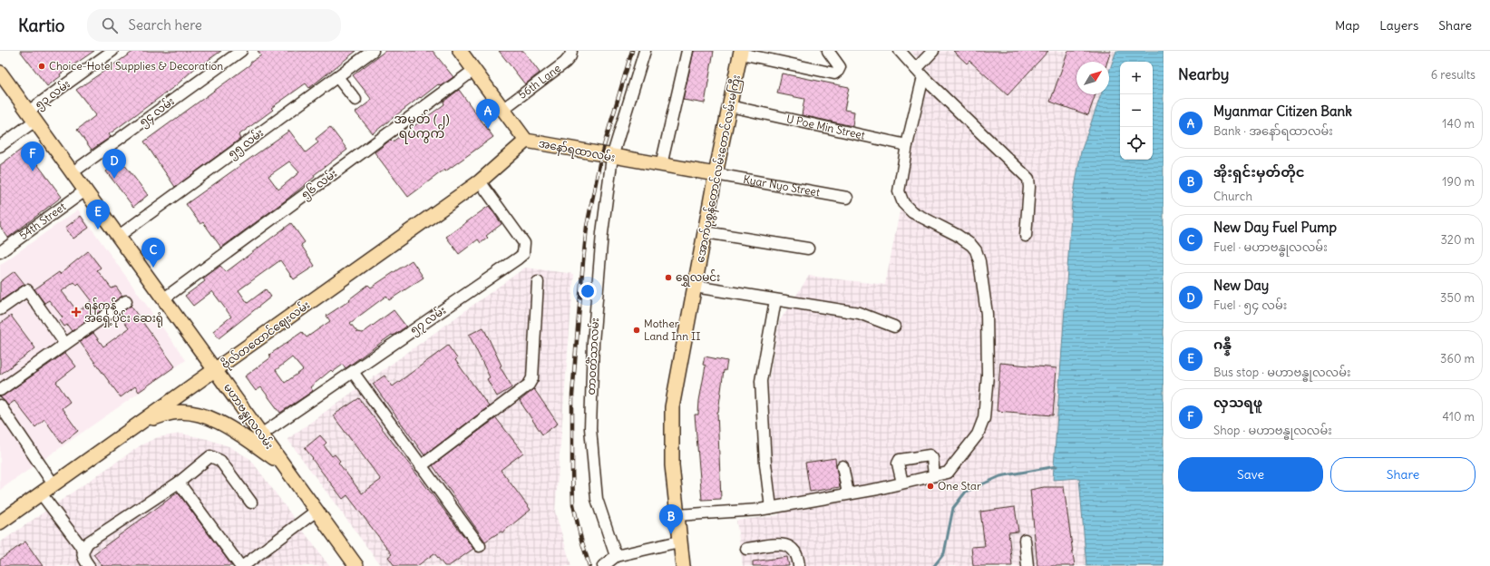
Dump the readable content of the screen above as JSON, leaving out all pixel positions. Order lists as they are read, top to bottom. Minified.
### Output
{"streets":{"main road":["အနော်ရထာလမ်း","အောက်ပုစွန်တောင်လမ်းတောင်လမ်းမကြီး","ဗိုလ်တထောင်ဈေးလမ်း","မဟာဗန္ဓုလလမ်း"],"street":["56th Lane","၅၃ လမ်း","၅၄ လမ်း","U Poe Min Street","၅၅ လမ်း","၅၆ လမ်း","Kyar Nyo Street","54th Street","၅၇ လမ်း","တာဝတိံသာလမ်း"]},"crossings":[["56th Lane","အနော်ရထာလမ်း"],["၅၃ လမ်း","မဟာဗန္ဓုလလမ်း"],["၅၄ လမ်း","မဟာဗန္ဓုလလမ်း"],["U Poe Min Street","အောက်ပုစွန်တောင်လမ်းတောင်လမ်းမကြီး"],["၅၅ လမ်း","မဟာဗန္ဓုလလမ်း"],["အနော်ရထာလမ်း","အောက်ပုစွန်တောင်လမ်းတောင်လမ်းမကြီး"],["အနော်ရထာလမ်း","၅၆ လမ်း"],["အနော်ရထာလမ်း","Kyar Nyo Street"],["အနော်ရထာလမ်း","ဗိုလ်တထောင်ဈေးလမ်း"],["အနော်ရထာလမ်း","တာဝတိံသာလမ်း"],["အောက်ပုစွန်တောင်လမ်းတောင်လမ်းမကြီး","Kyar Nyo Street"],["၅၆ လမ်း","မဟာဗန္ဓုလလမ်း"],["54th Street","မဟာဗန္ဓုလလမ်း"],["၅၇ လမ်း","ဗိုလ်တထောင်ဈေးလမ်း"],["၅၇ လမ်း","မဟာဗန္ဓုလလမ်း"],["ဗိုလ်တထောင်ဈေးလမ်း","မဟာဗန္ဓုလလမ်း"]],"districts":["အမှတ် (၂) ရပ်ကွက်"],"places":{"other":["Choice-Hotel Supplies & Decoration","ရွှေလမင်း","Mother Land Inn II","One Star"],"health":["ရန်ကုန် အရှေ့ပိုင်း ဆေးရုံ"]},"north":"top right","page":{"header":"Kartio","search":"Search here","nav":["Map","Layers","Share"],"heading":["Nearby","6 results"],"map_buttons":["+","−"],"list":[{"mark":"A","name":"Myanmar Citizen Bank","note":"Bank · အနော်ရထာလမ်း","value":"140 m"},{"mark":"B","name":"အိုးရှင်းမှတ်တိုင","note":"Church","value":"190 m"},{"mark":"C","name":"New Day Fuel Pump","note":"Fuel · မဟာဗန္ဓုလလမ်း","value":"320 m"},{"mark":"D","name":"New Day","note":"Fuel · ၅၄ လမ်း","value":"350 m"},{"mark":"E","name":"ဂန္နီ","note":"Bus stop · မဟာဗန္ဓုလလမ်း","value":"360 m"},{"mark":"F","name":"လှသရဖူ","note":"Shop · မဟာဗန္ဓုလလမ်း","value":"410 m"}],"pins":["A","F","D","E","C","B"],"buttons":["Save","Share"]}}
